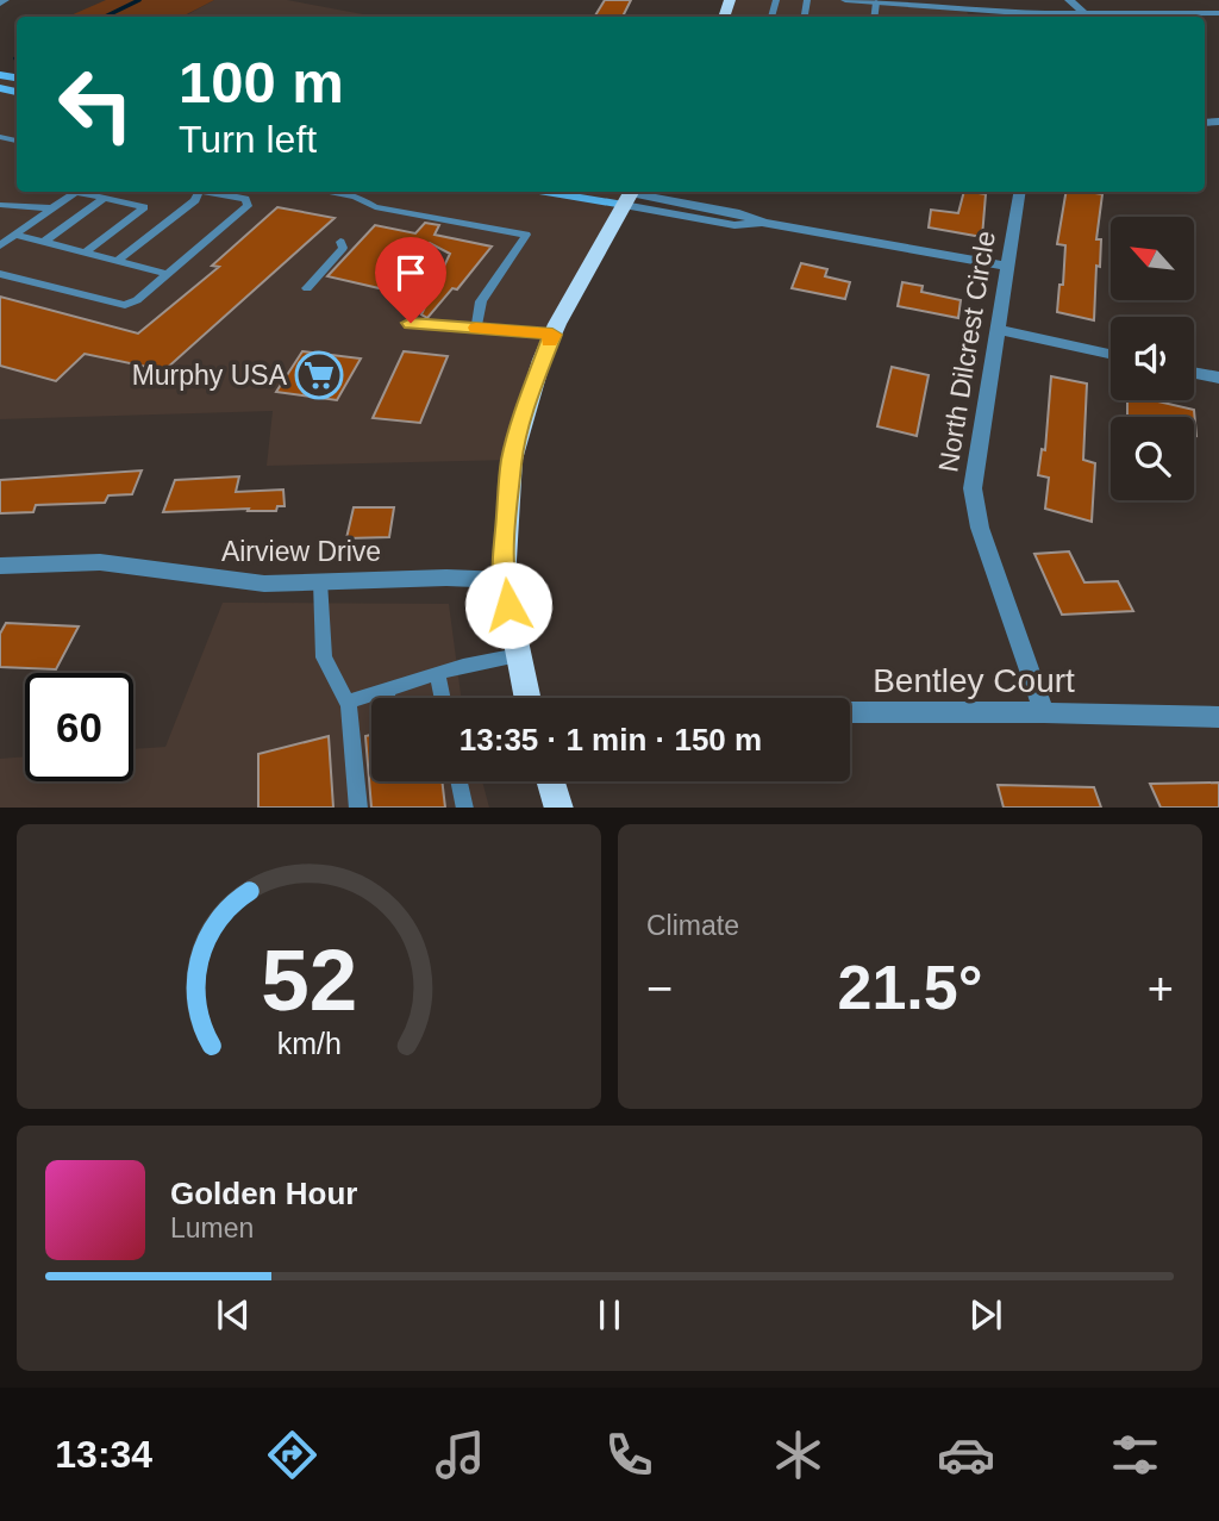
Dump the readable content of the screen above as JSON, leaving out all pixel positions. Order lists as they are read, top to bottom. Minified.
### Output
{"streets":{"street":["North Dilcrest Circle","Airview Drive","Bentley Court"]},"crossings":[["North Dilcrest Circle","Bentley Court"]],"places":{"supermarket":["Murphy USA"]},"north":"top left","page":{"turn":["100 m","Turn left"],"limit":"60","trip":"13:35 · 1 min · 150 m","tile":"Climate","heat":["−","21.5°","+"],"song":["Golden Hour","Lumen"],"tabs":"13:34","gauge":["52","km/h"]}}
